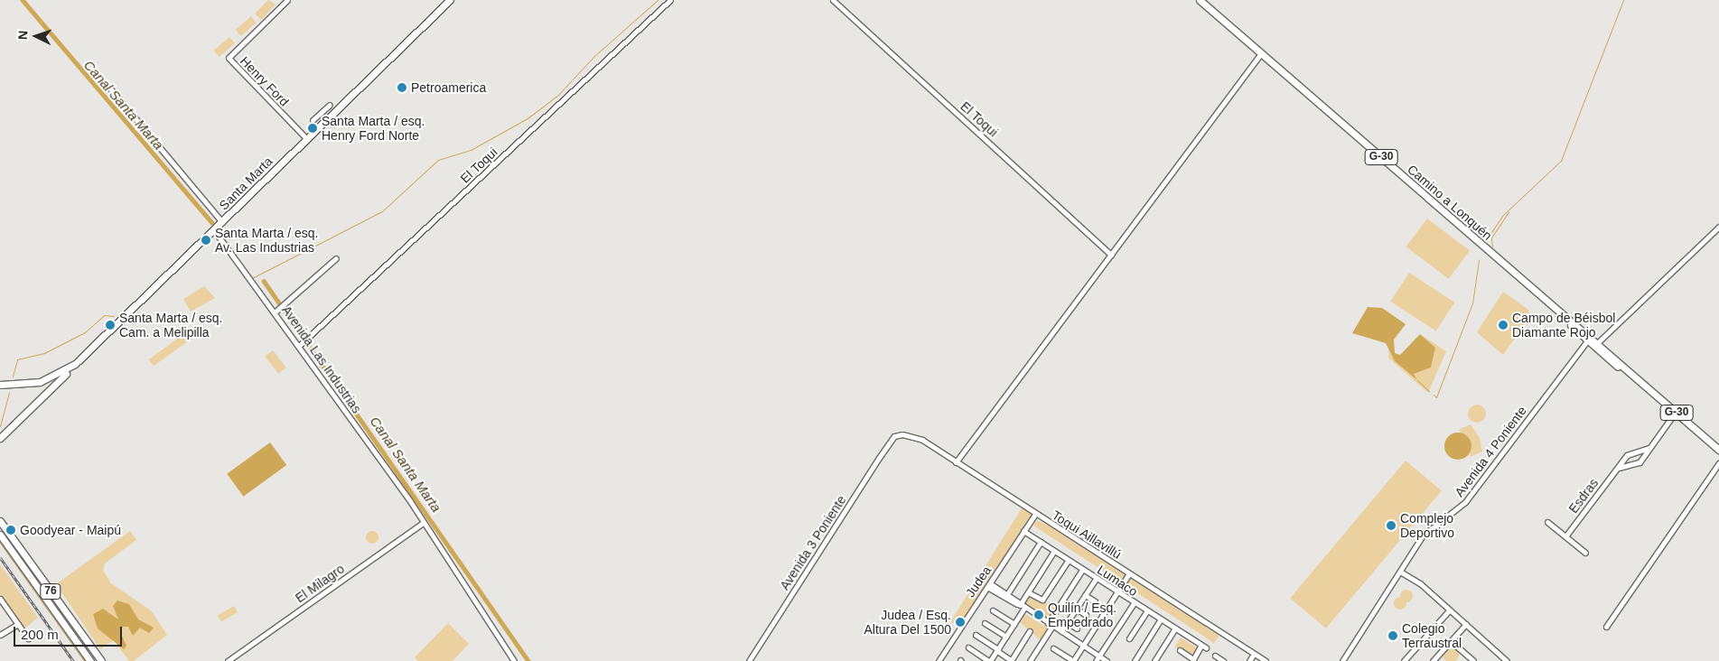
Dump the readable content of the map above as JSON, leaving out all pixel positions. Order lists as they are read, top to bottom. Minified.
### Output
{"streets":{"main road":["G-30","Santa Marta","Camino a Lonquén","76"],"street":["Henry Ford","El Toqui","Avenida Las Industrias","Avenida 4 Poniente","Esdras","Toqui Aillavillú","Avenida 3 Poniente","Lumaco","Judea","El Milagro"]},"crossings":[["Henry Ford","Santa Marta"],["El Toqui","Avenida Las Industrias"],["Santa Marta","Avenida Las Industrias"],["Camino a Lonquén","Avenida 4 Poniente"],["Avenida Las Industrias","El Milagro"],["Toqui Aillavillú","Avenida 3 Poniente"],["Toqui Aillavillú","Judea"],["Lumaco","Judea"]],"water":["Canal Santa Marta"],"places":["Petroamerica","Santa Marta / esq. Henry Ford Norte","Santa Marta / esq. Av. Las Industrias","Santa Marta / esq. Cam. a Melipilla","Campo de Béisbol Diamante Rojo","Complejo Deportivo","Goodyear - Maipú","Quilín / Esq. Empedrado","Judea / Esq. Altura Del 1500","Colegio Terraustral"],"scale_bar":"200 m","north":"left"}
